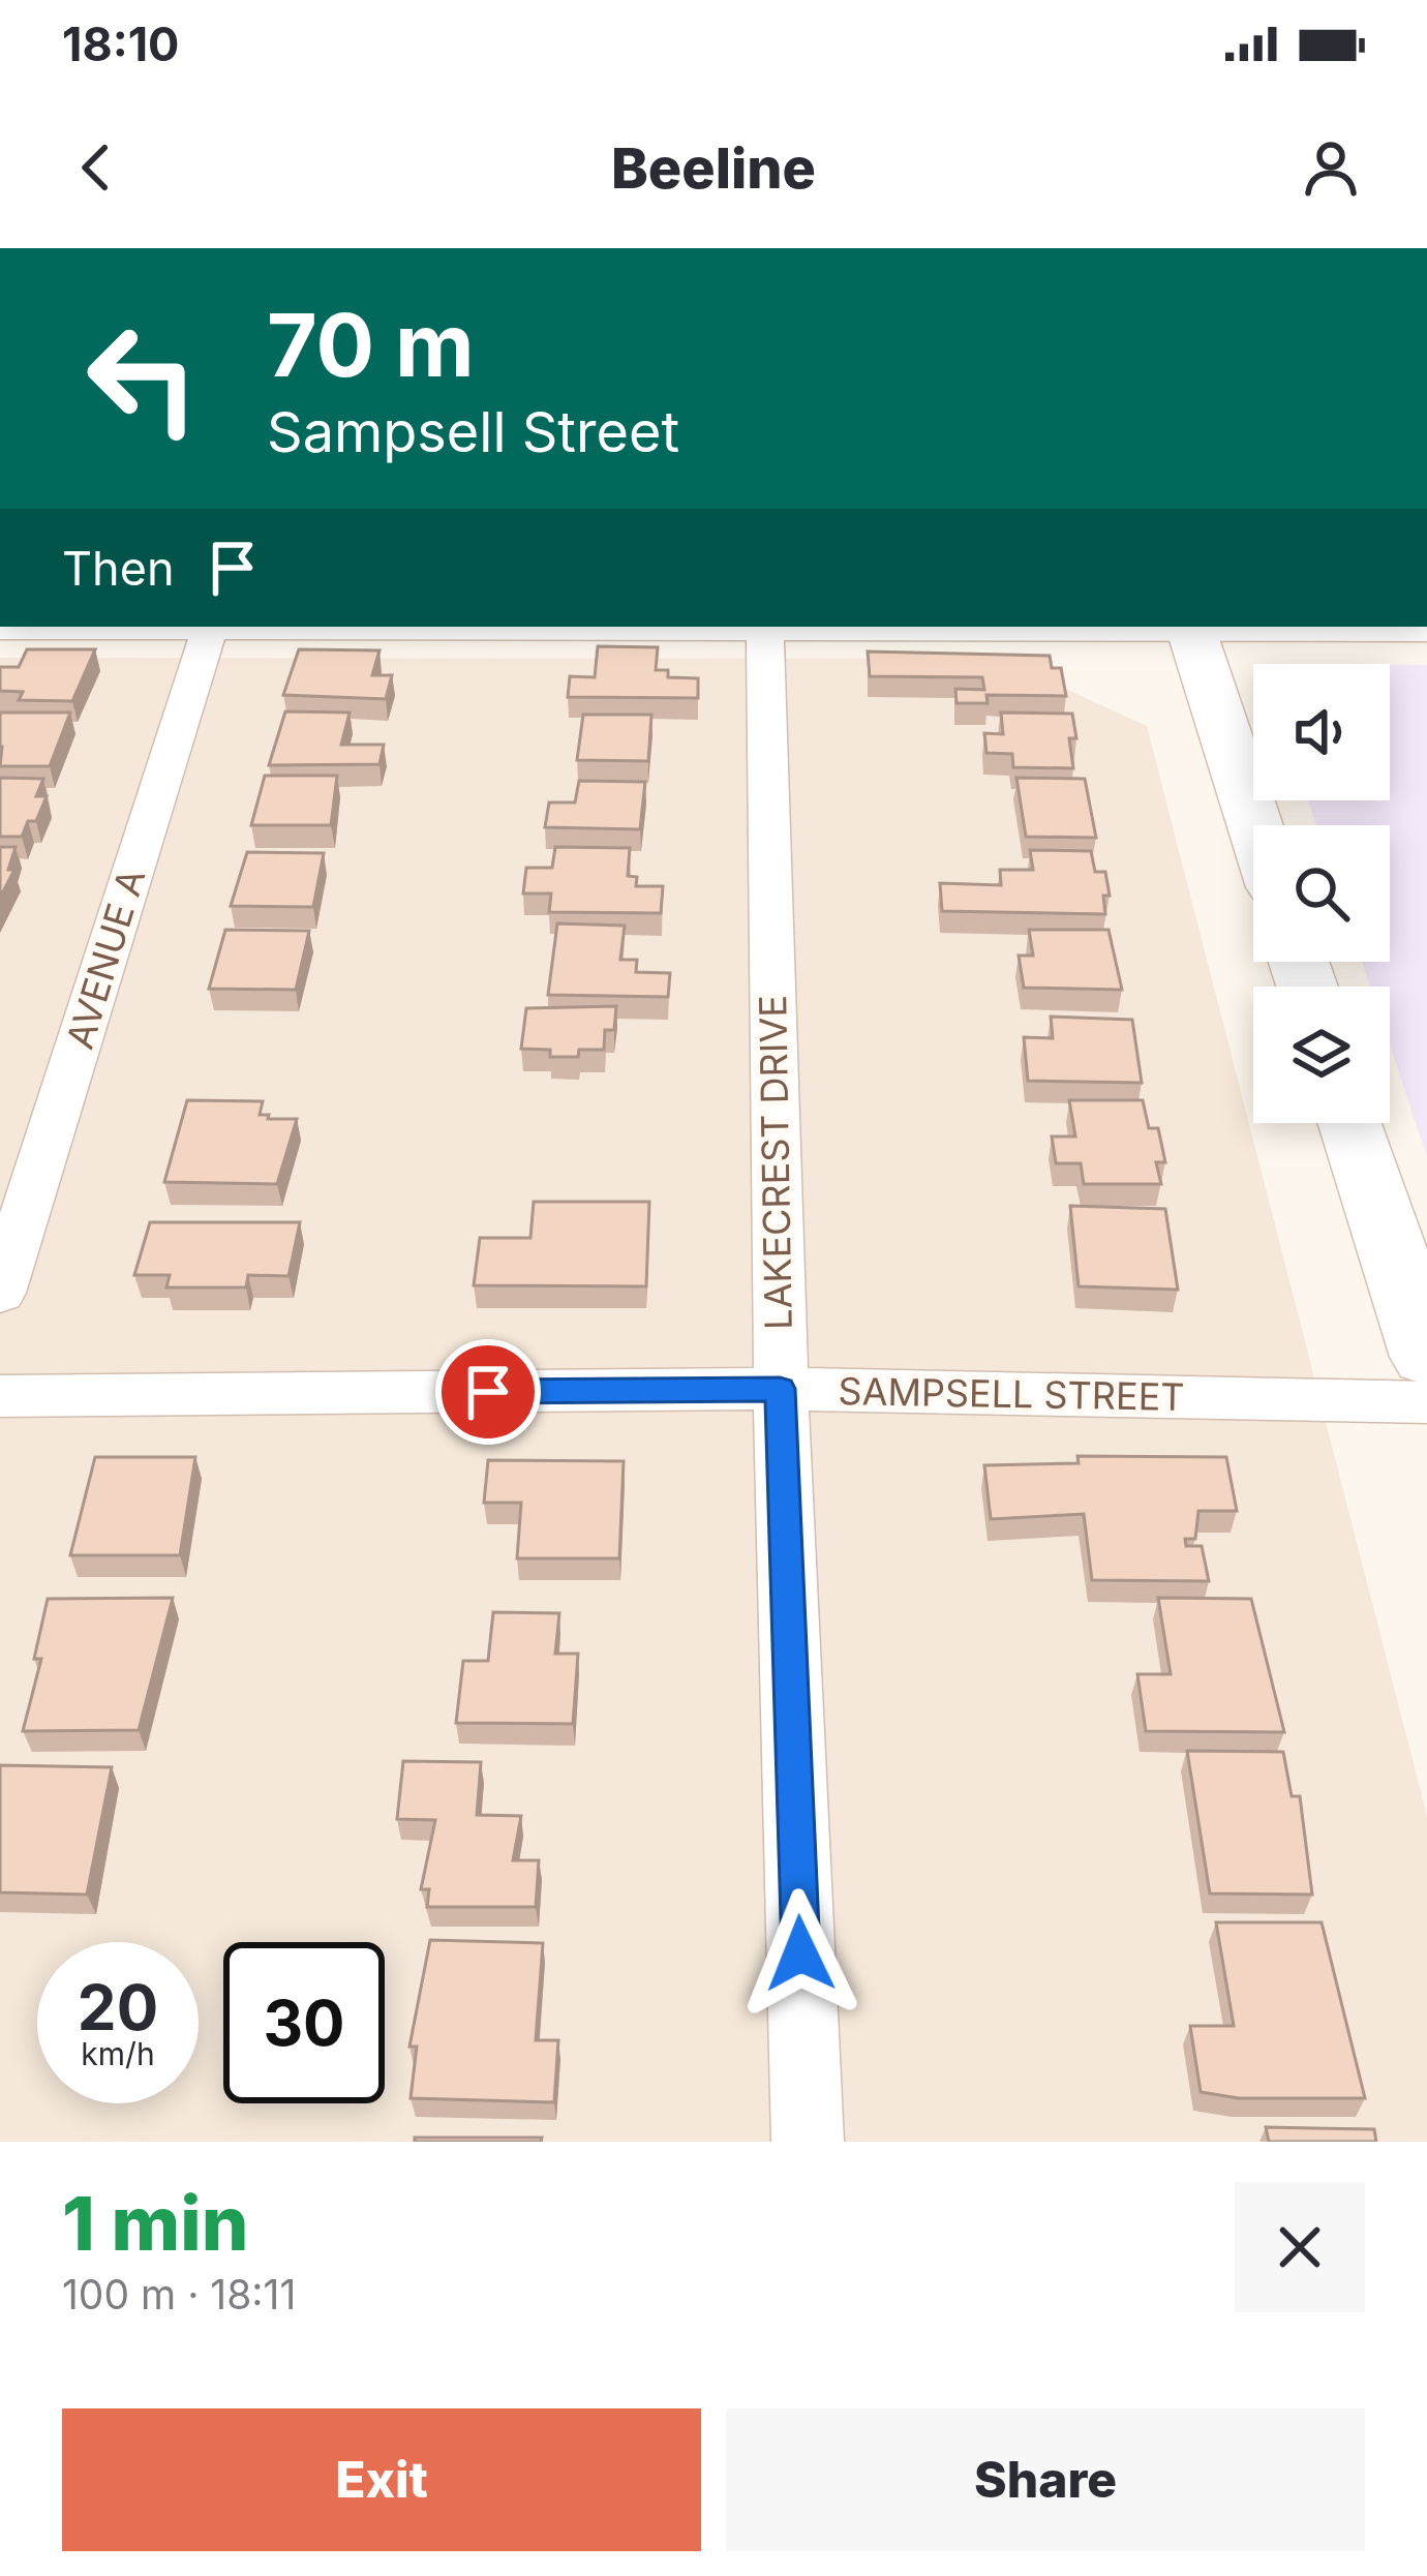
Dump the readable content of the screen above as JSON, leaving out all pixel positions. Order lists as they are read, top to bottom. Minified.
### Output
{"streets":{"street":["AVENUE A","LAKECREST DRIVE","SAMPSELL STREET"]},"crossings":[["LAKECREST DRIVE","SAMPSELL STREET"]],"page":{"status":"18:10","header":"Beeline","turn":["70 m","Sampsell Street"],"then":"Then","speed":"20 km/h","limit":"30","heading":["1 min","100 m · 18:11"],"buttons":["Exit","Share"]}}
